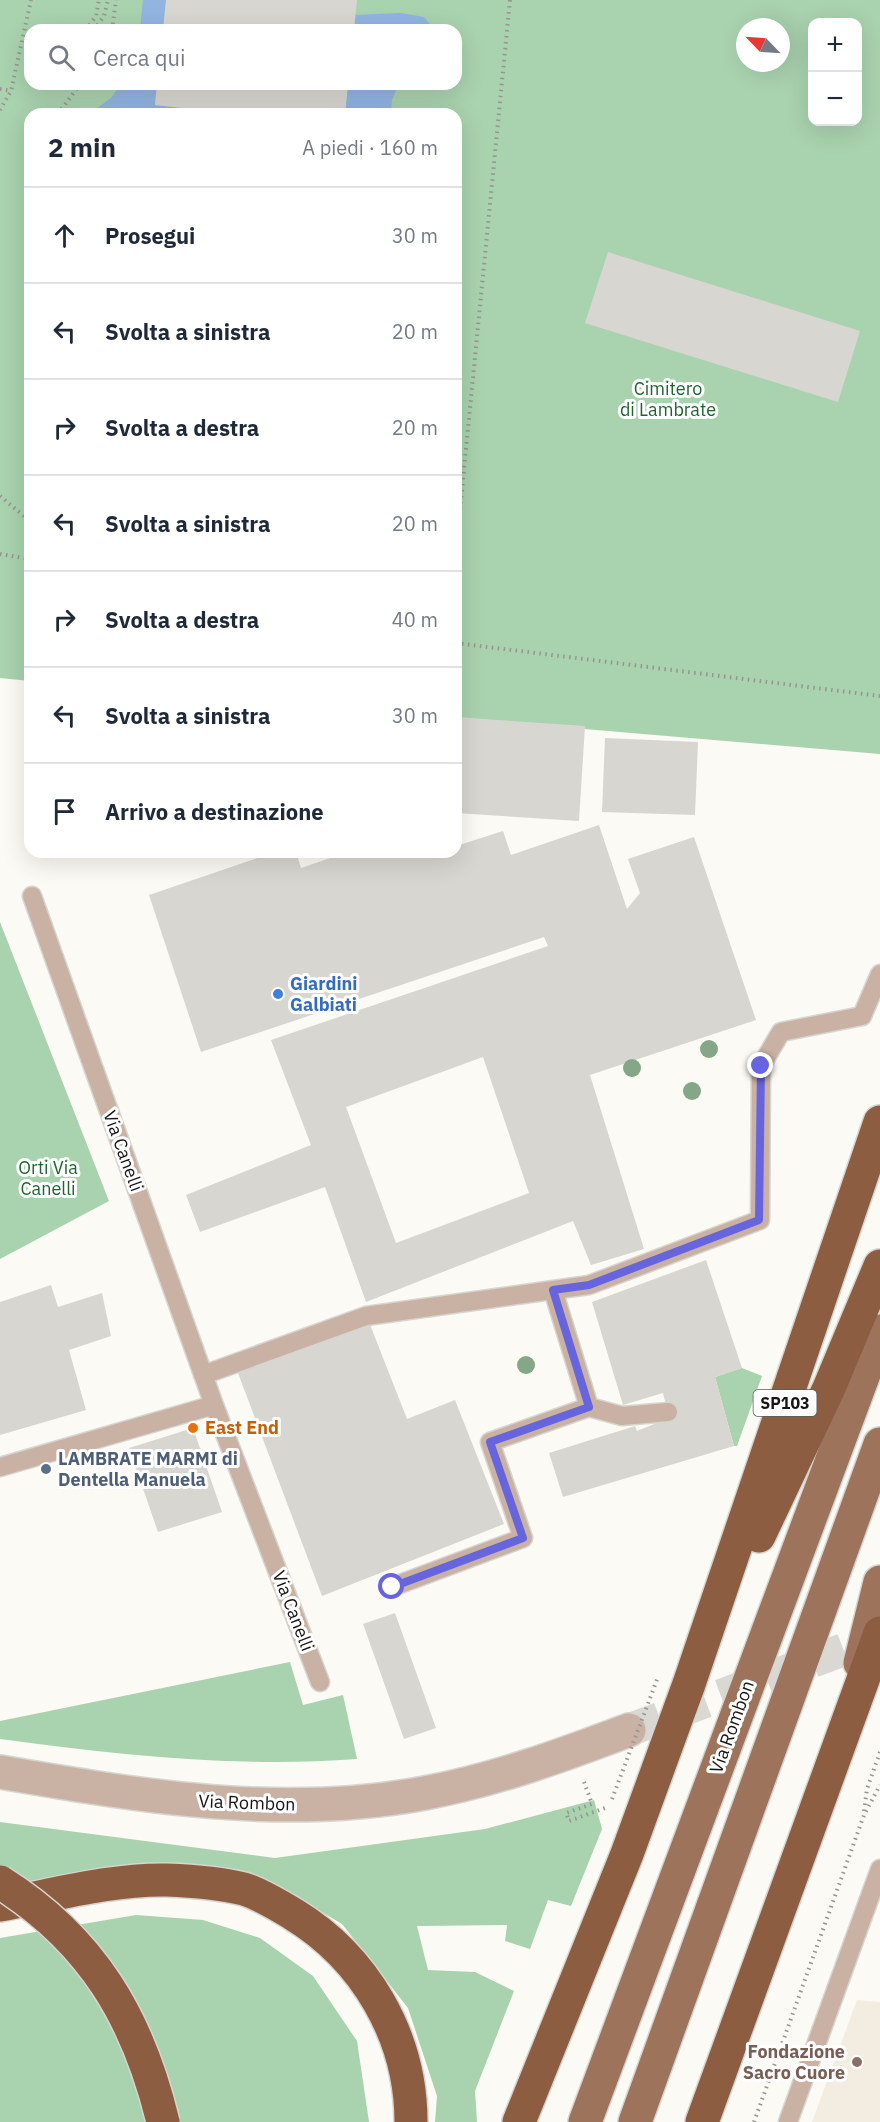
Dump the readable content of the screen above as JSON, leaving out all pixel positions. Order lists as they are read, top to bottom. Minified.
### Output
{"streets":{"highway":["SP103"],"main road":["Via Rombon"],"lane":["Via Canelli"]},"parks":["Cimitero di Lambrate","Orti Via Canelli"],"places":["Giardini Galbiati","East End","LAMBRATE MARMI di Dentella Manuela","Fondazione Sacro Cuore"],"north":"top left","page":{"map_buttons":["+","−"],"search":"Cerca qui","heading":["2 min","A piedi · 160 m"],"list":[["Prosegui","30 m"],["Svolta a sinistra","20 m"],["Svolta a destra","20 m"],["Svolta a sinistra","20 m"],["Svolta a destra","40 m"],["Svolta a sinistra","30 m"],"Arrivo a destinazione"]}}
